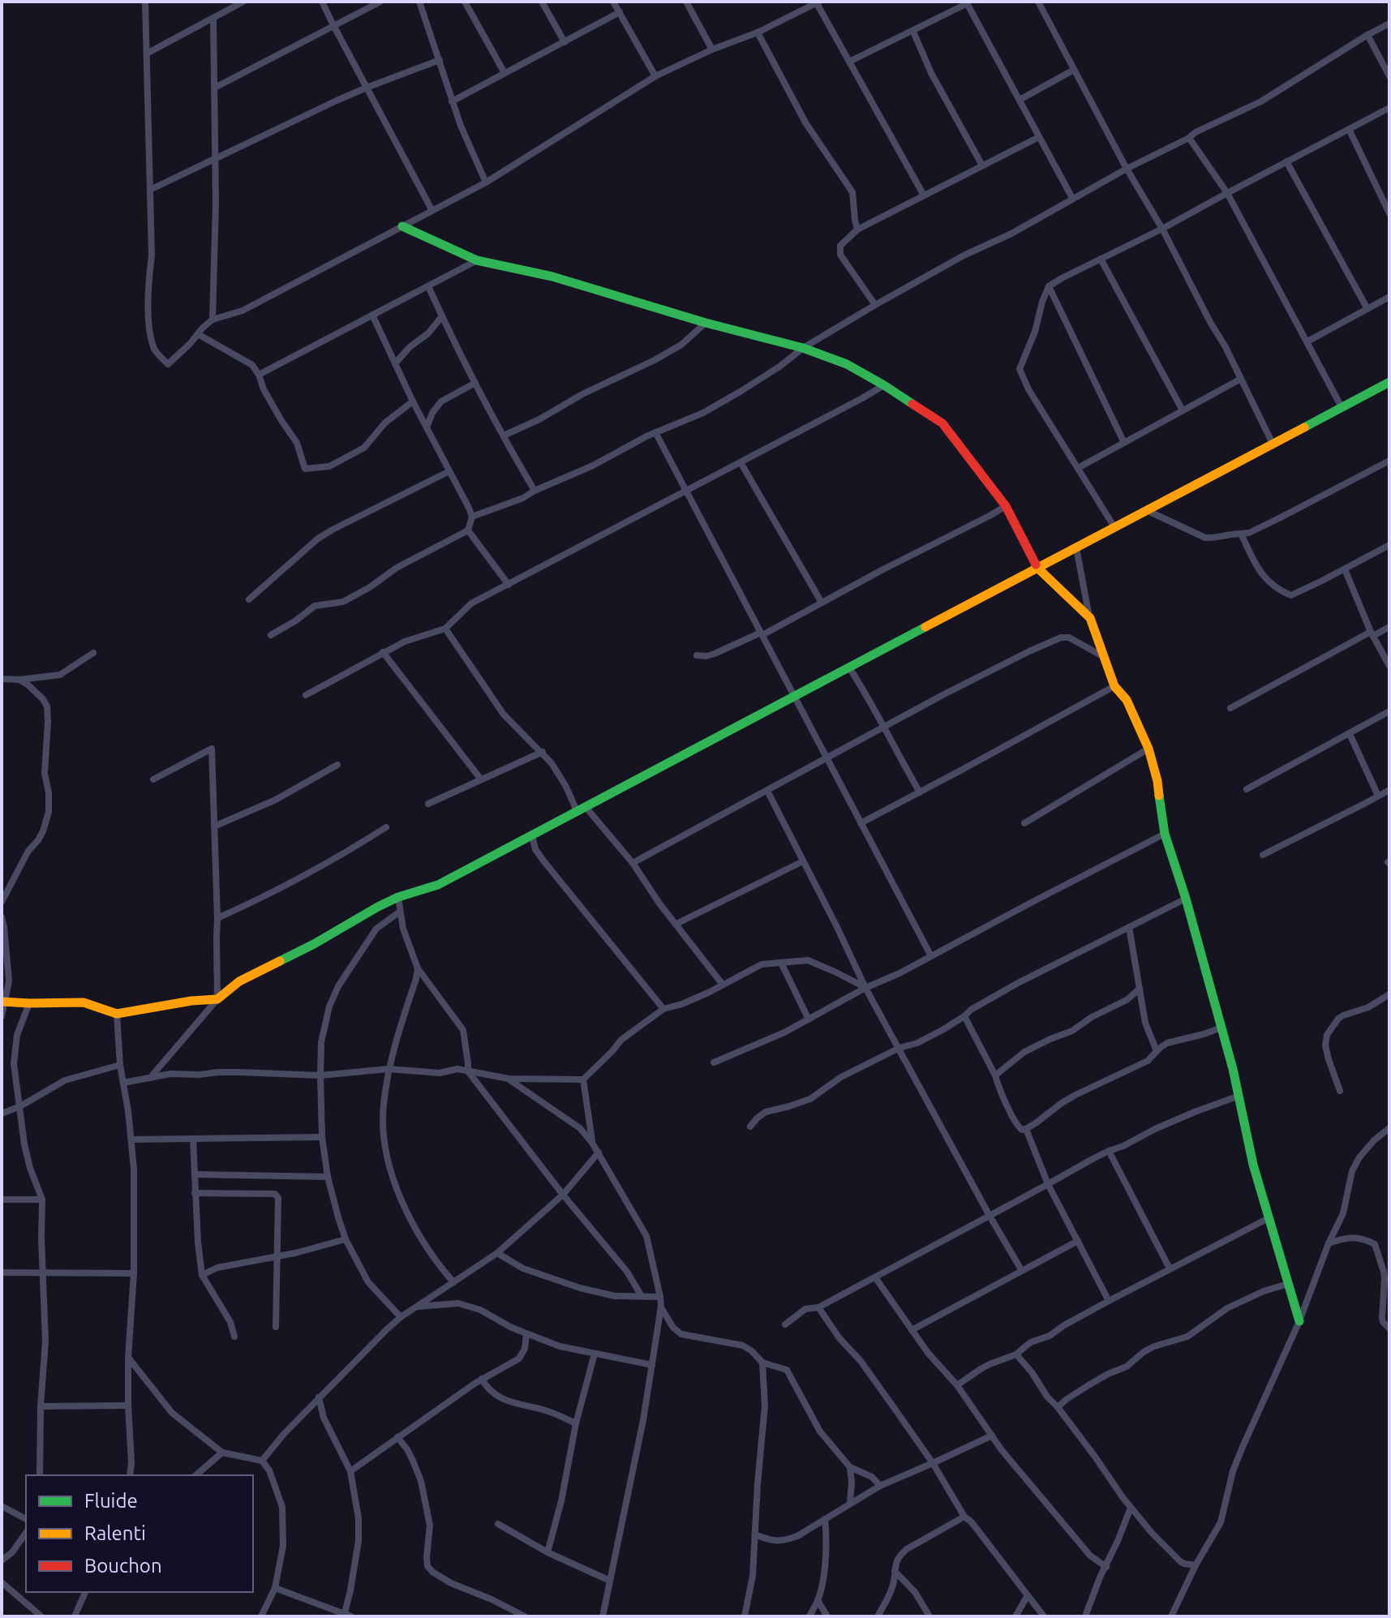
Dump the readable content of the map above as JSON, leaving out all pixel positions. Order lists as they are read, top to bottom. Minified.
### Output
{"legend":["Fluide","Ralenti","Bouchon"]}
